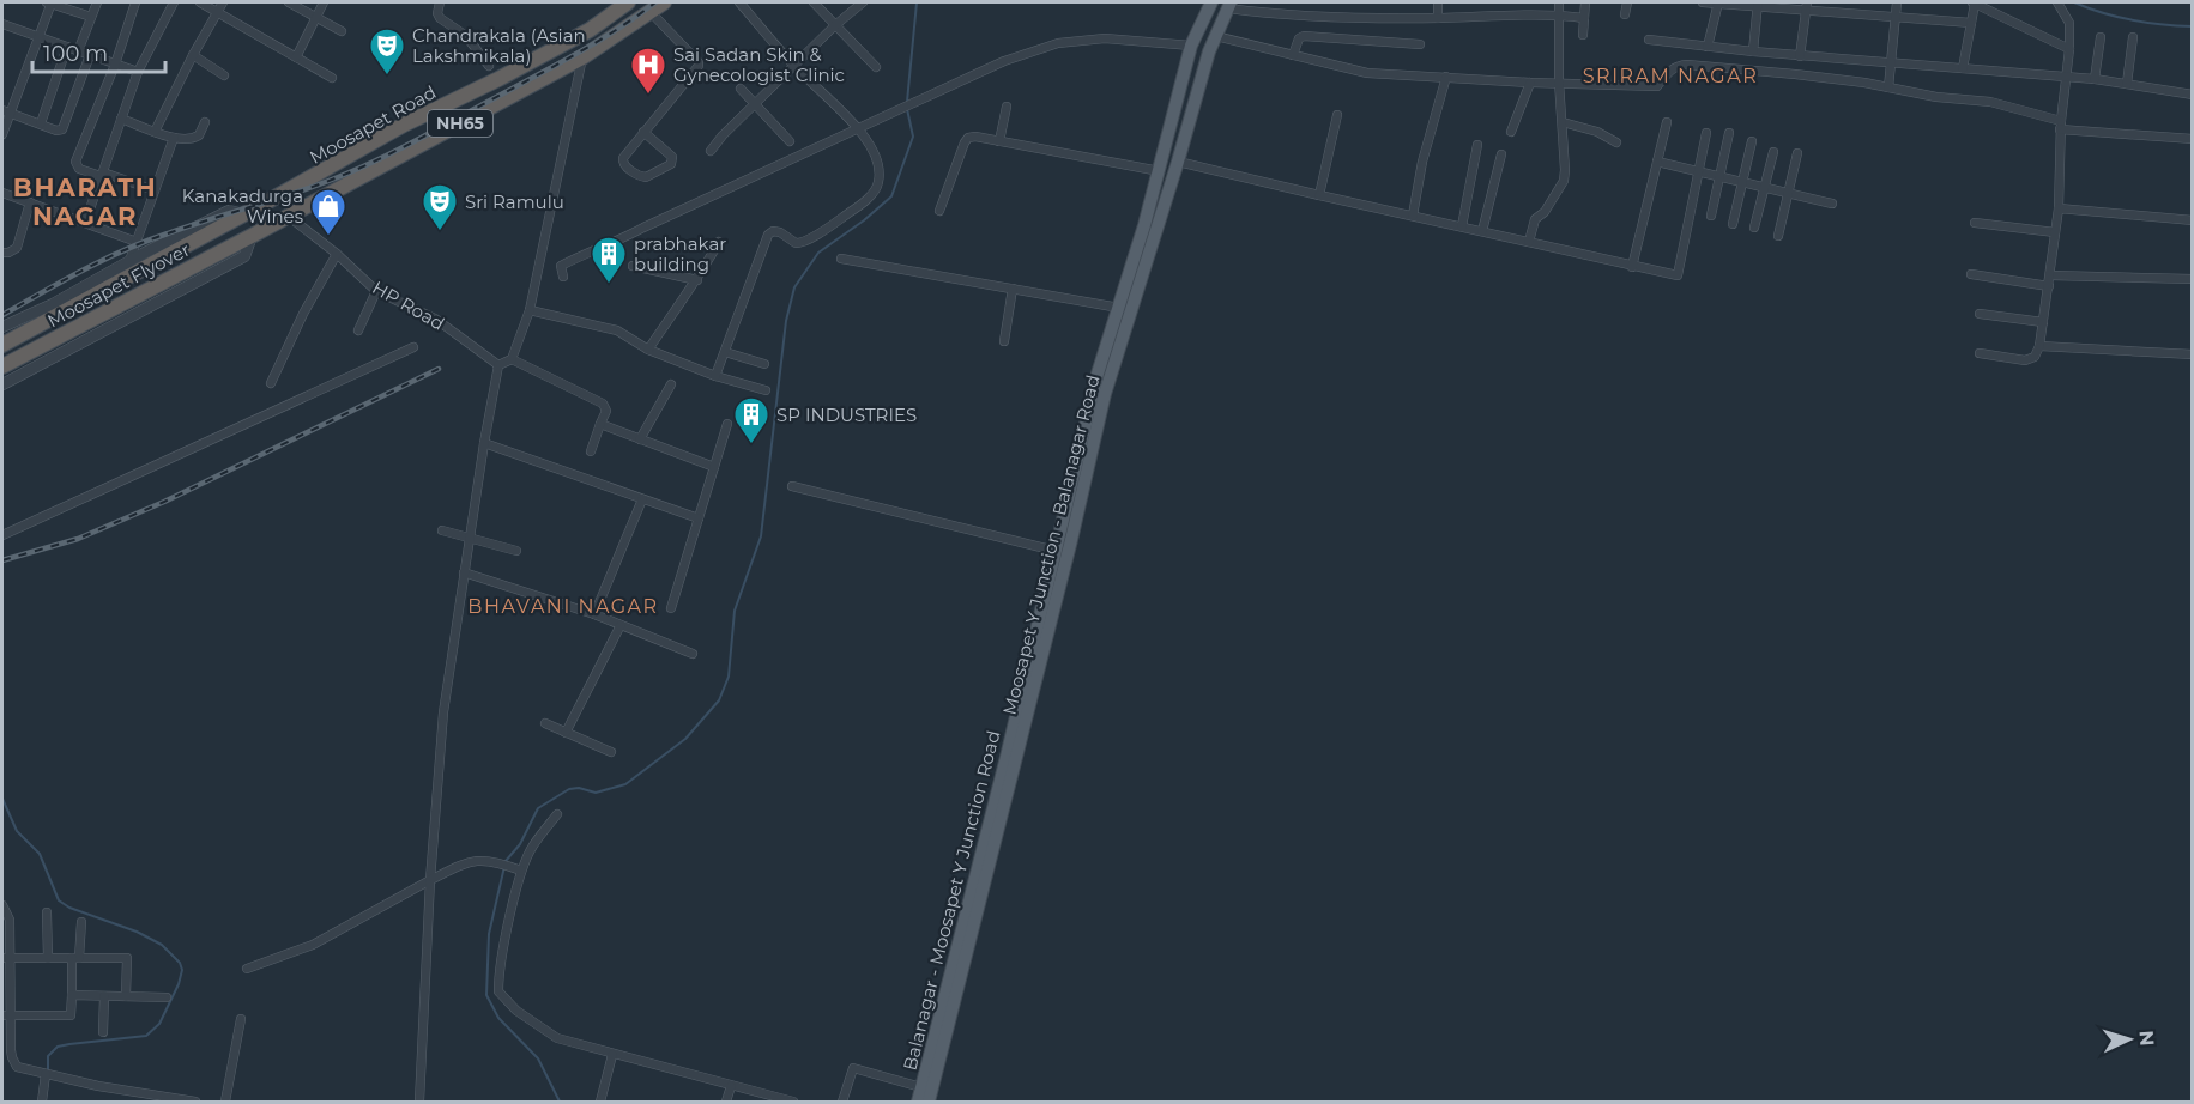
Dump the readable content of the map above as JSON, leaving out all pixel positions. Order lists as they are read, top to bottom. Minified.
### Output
{"streets":{"highway":["NH65","Moosapet Road","Moosapet Flyover"],"main road":["Moosapet Y Junction - Balanagar Road","Balanagar - Moosapet Y Junction Road"],"street":["HP Road"]},"crossings":[["NH65","Moosapet Flyover"],["NH65","HP Road"],["Moosapet Road","Moosapet Flyover"]],"districts":["SRIRAM NAGAR","BHARATH NAGAR","BHAVANI NAGAR"],"places":{"theatre":["Chandrakala (Asian Lakshmikala)","Sri Ramulu"],"hospital":["Sai Sadan Skin & Gynecologist Clinic"],"shop":["Kanakadurga Wines"],"building":["prabhakar building","SP INDUSTRIES"]},"scale_bar":"100 m","north":"right"}
